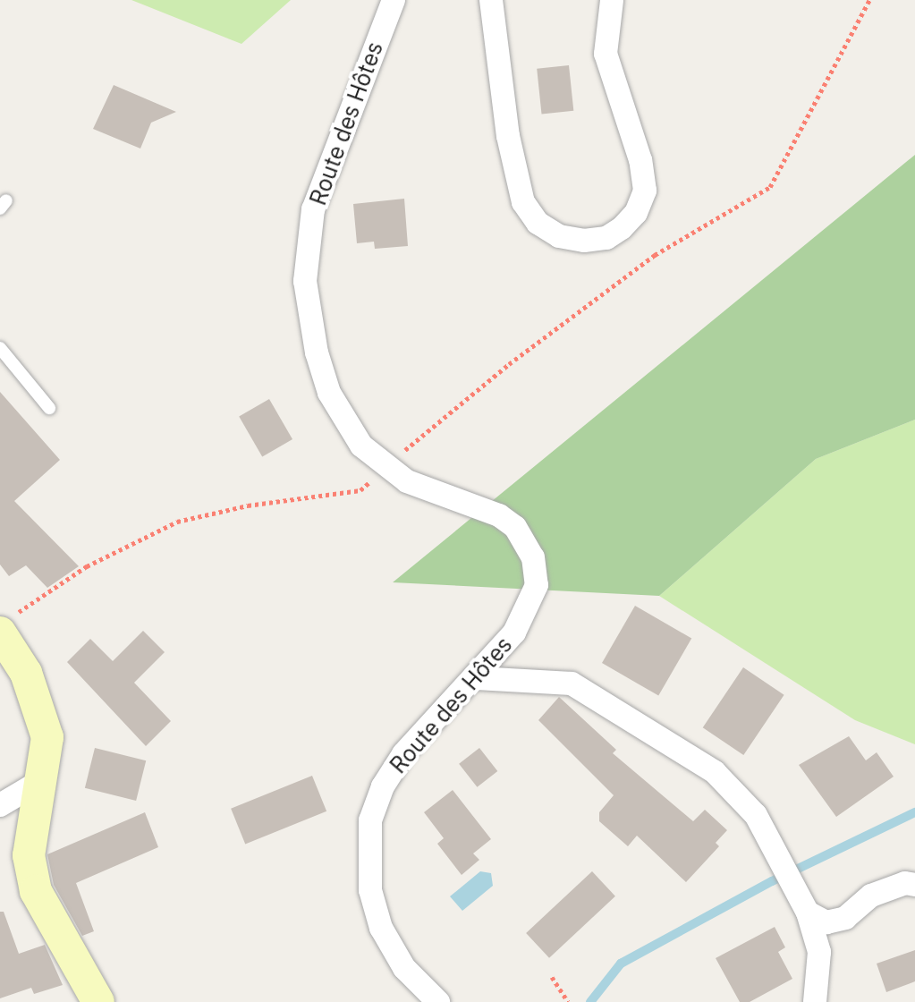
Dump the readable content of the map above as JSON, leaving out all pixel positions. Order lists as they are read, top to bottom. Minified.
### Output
{"streets":{"street":["Route des Hôtes"]}}
